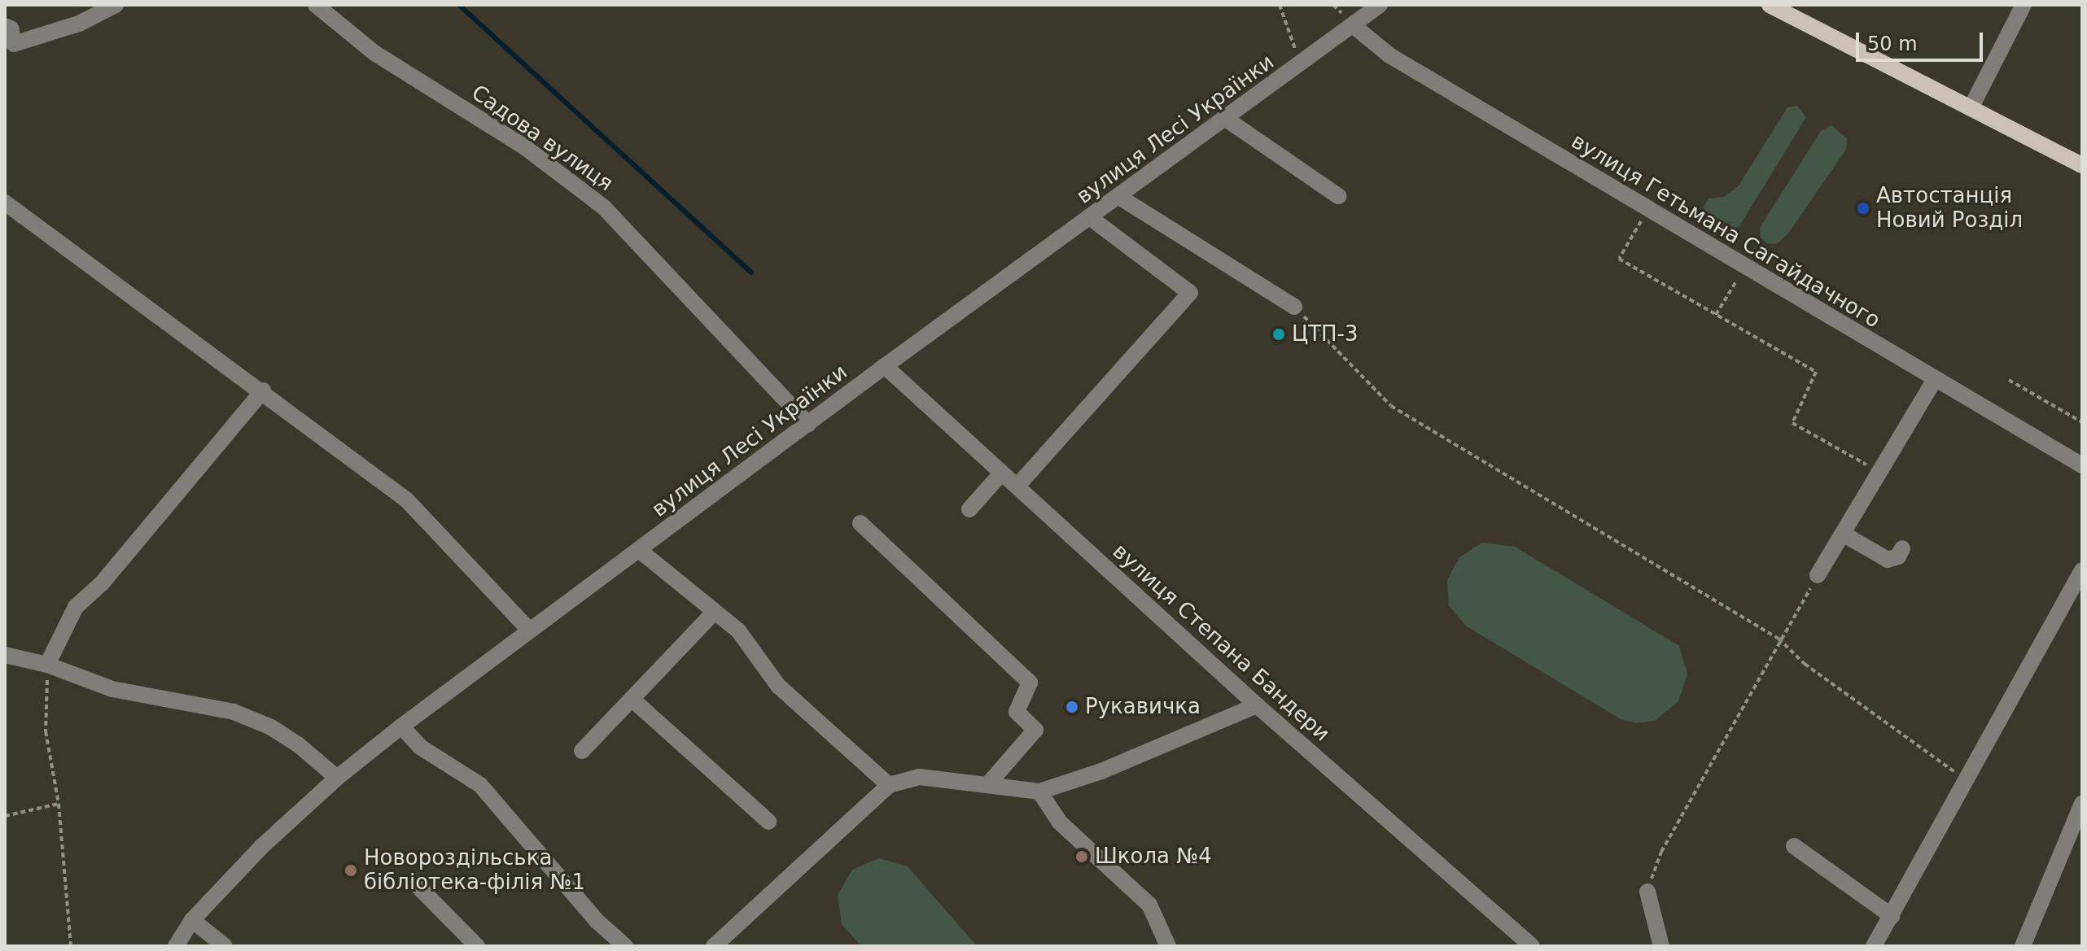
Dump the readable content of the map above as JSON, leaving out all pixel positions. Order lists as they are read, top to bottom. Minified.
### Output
{"streets":{"street":["вулиця Лесі Українки","Садова вулиця","вулиця Гетьмана Сагайдачного","вулиця Степана Бандери"]},"crossings":[["вулиця Лесі Українки","Садова вулиця"],["вулиця Лесі Українки","вулиця Гетьмана Сагайдачного"],["вулиця Лесі Українки","вулиця Степана Бандери"]],"places":["Автостанція Новий Розділ","ЦТП-3","Рукавичка","Школа №4","Новороздільська бібліотека-філія №1"],"scale_bar":"50 m"}
